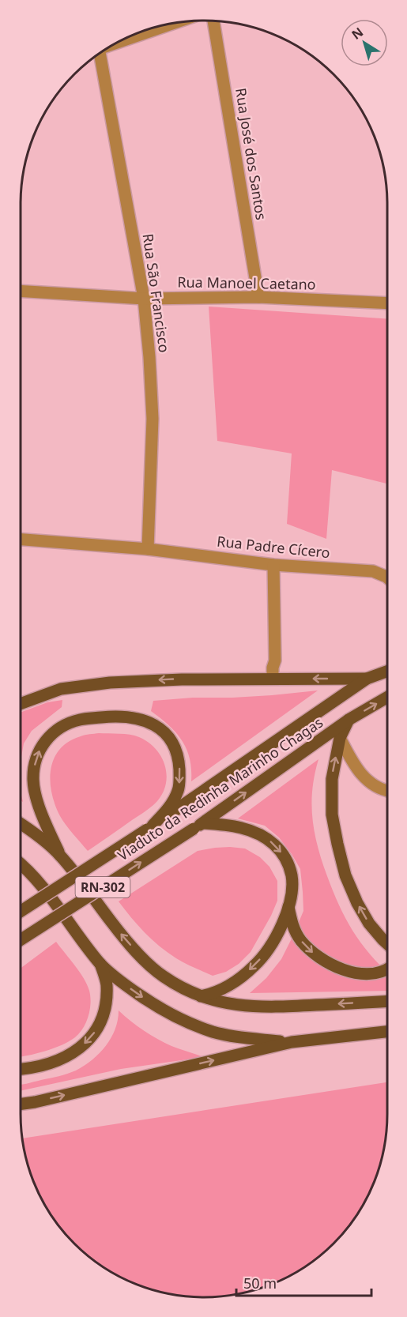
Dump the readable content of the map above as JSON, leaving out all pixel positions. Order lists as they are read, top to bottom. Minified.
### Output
{"streets":{"main road":["Viaduto da Redinha Marinho Chagas","RN-302"],"street":["Rua José dos Santos","Rua Manoel Caetano","Rua São Francisco","Rua Padre Cícero"]},"crossings":[["Rua José dos Santos","Rua Manoel Caetano"],["Rua Manoel Caetano","Rua São Francisco"],["Rua São Francisco","Rua Padre Cícero"],["Viaduto da Redinha Marinho Chagas","RN-302"]],"scale_bar":"50 m","north":"top left"}
